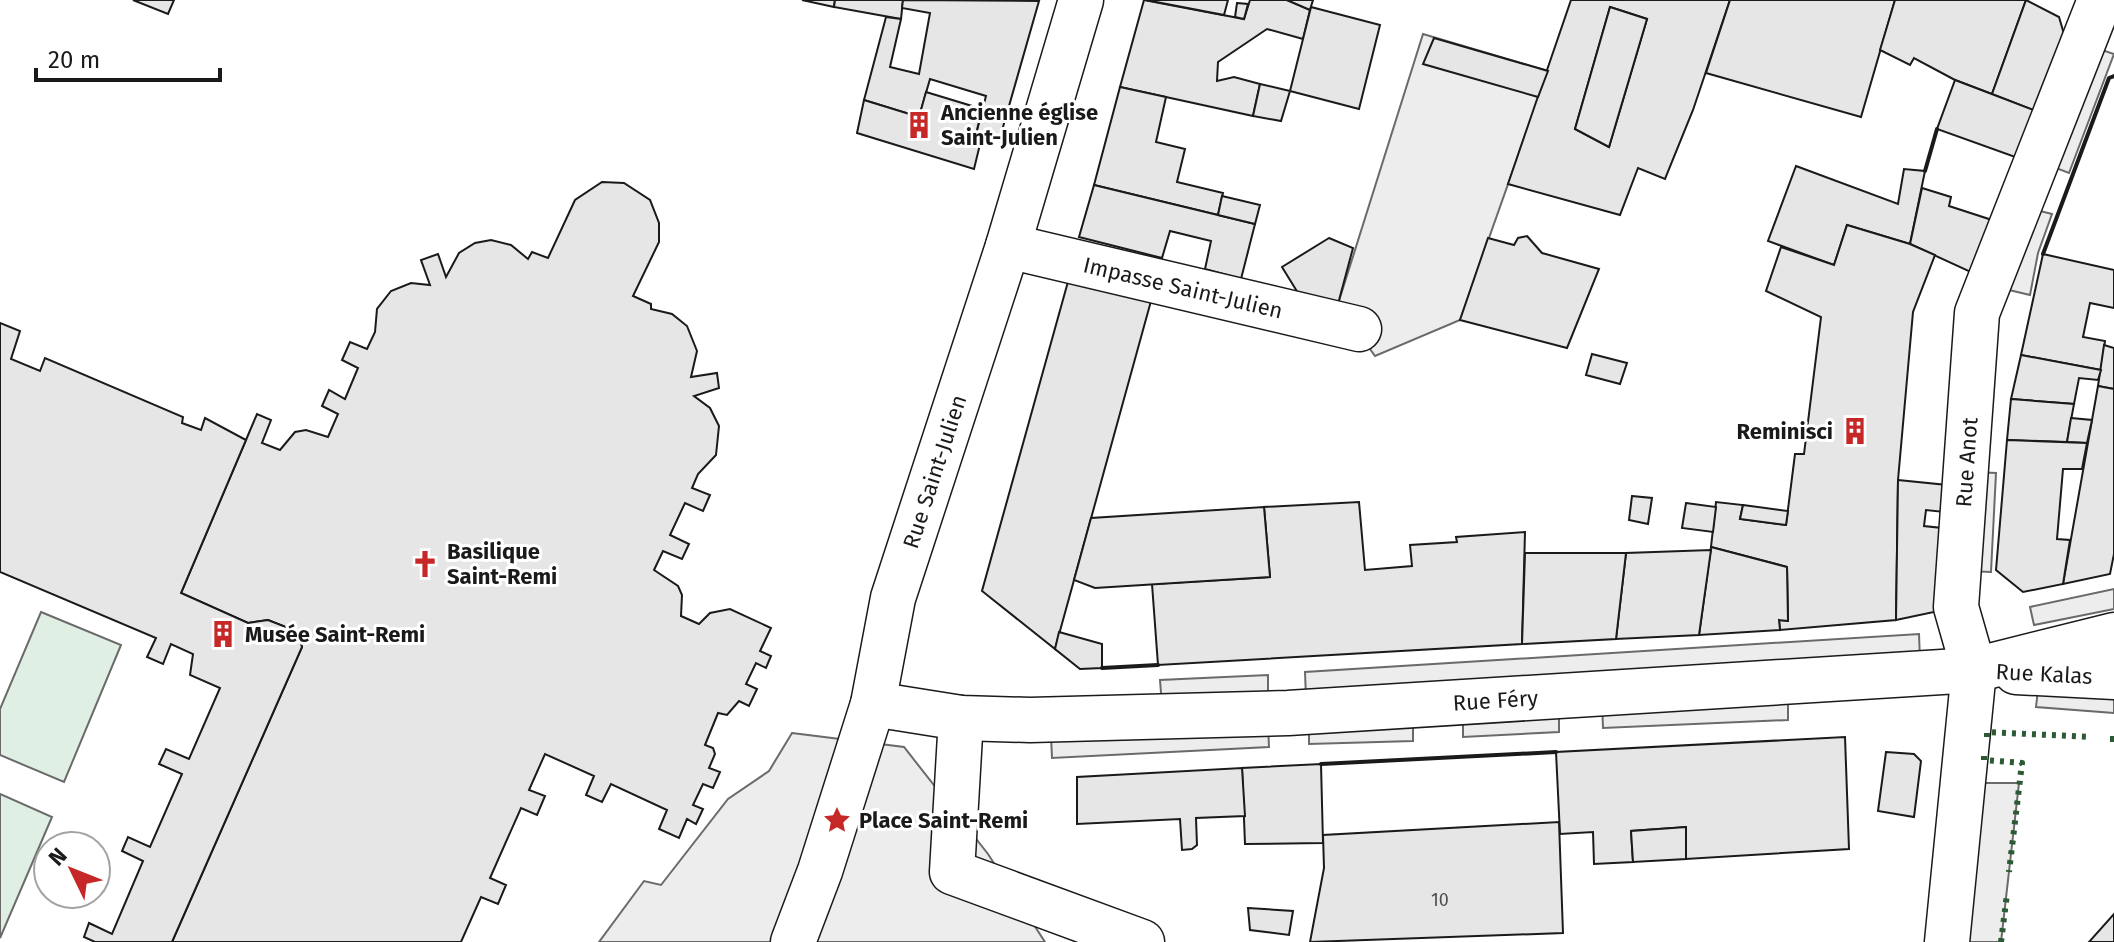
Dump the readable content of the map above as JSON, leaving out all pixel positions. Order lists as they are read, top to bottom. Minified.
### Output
{"streets":{"street":["Impasse Saint-Julien","Rue Anot","Rue Saint-Julien","Rue Kalas","Rue Féry"]},"crossings":[["Impasse Saint-Julien","Rue Saint-Julien"],["Rue Anot","Rue Kalas"],["Rue Anot","Rue Féry"],["Rue Saint-Julien","Rue Féry"],["Rue Kalas","Rue Féry"]],"places":{"building":["Ancienne église Saint-Julien","Reminisci","Musée Saint-Remi"],"church":["Basilique Saint-Remi"],"place":["Place Saint-Remi"]},"house_numbers":["10"],"scale_bar":"20 m","north":"top left"}
